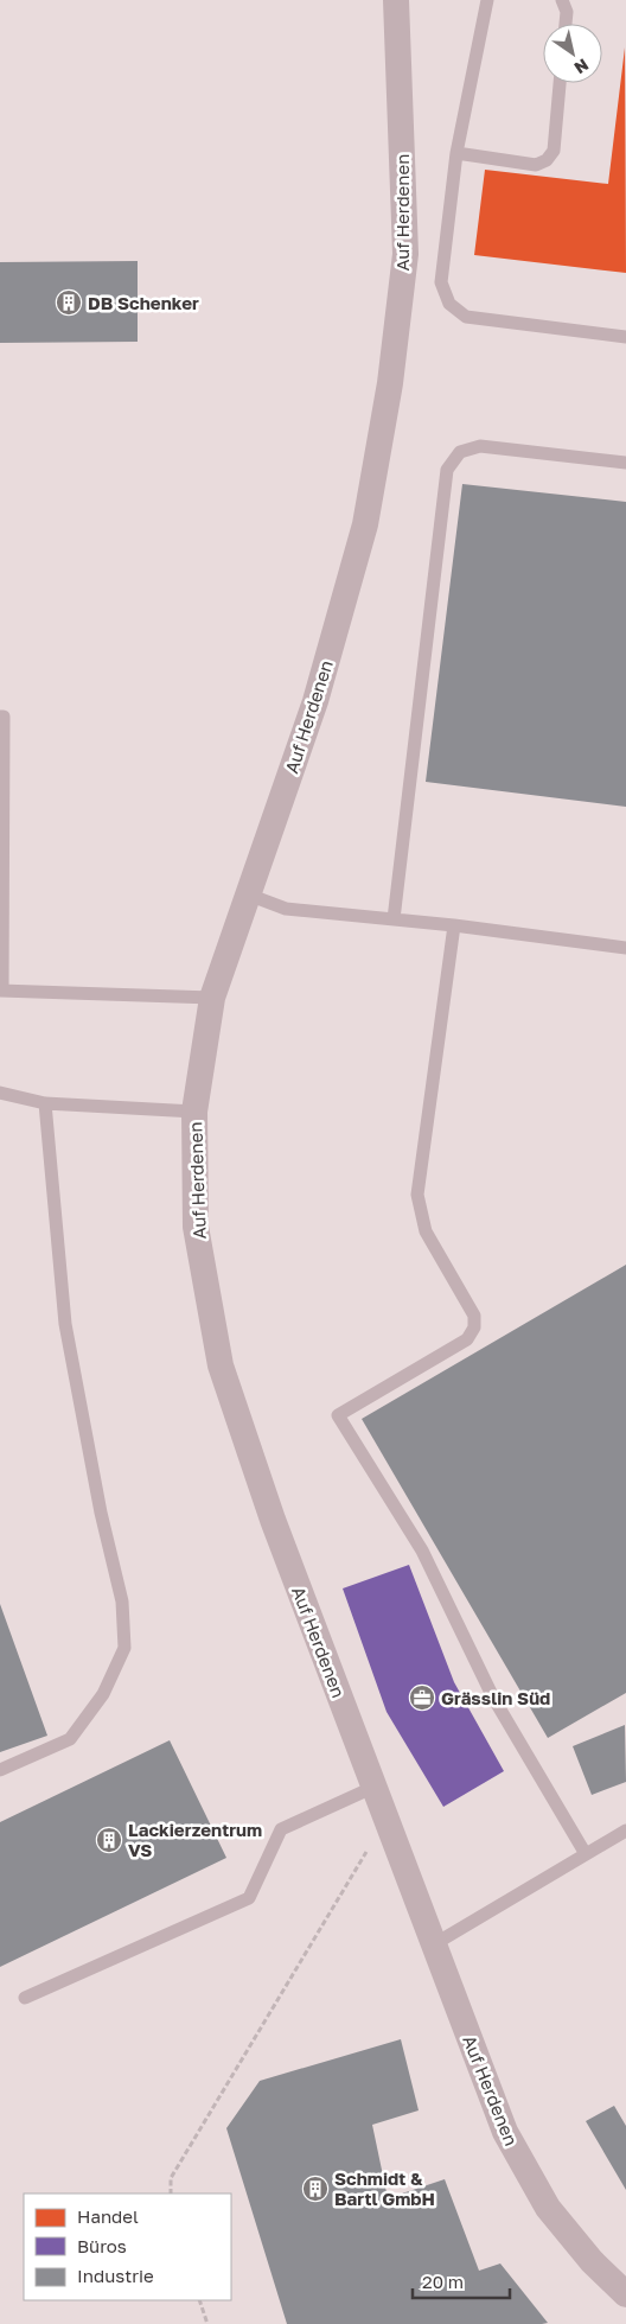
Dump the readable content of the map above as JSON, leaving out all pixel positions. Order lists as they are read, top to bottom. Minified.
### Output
{"streets":{"street":["Auf Herdenen"]},"places":{"building":["DB Schenker","Lackierzentrum VS","Schmidt & Bartl GmbH"],"office":["Grässlin Süd"]},"legend":["Handel","Büros","Industrie"],"scale_bar":"20 m","north":"bottom right"}
